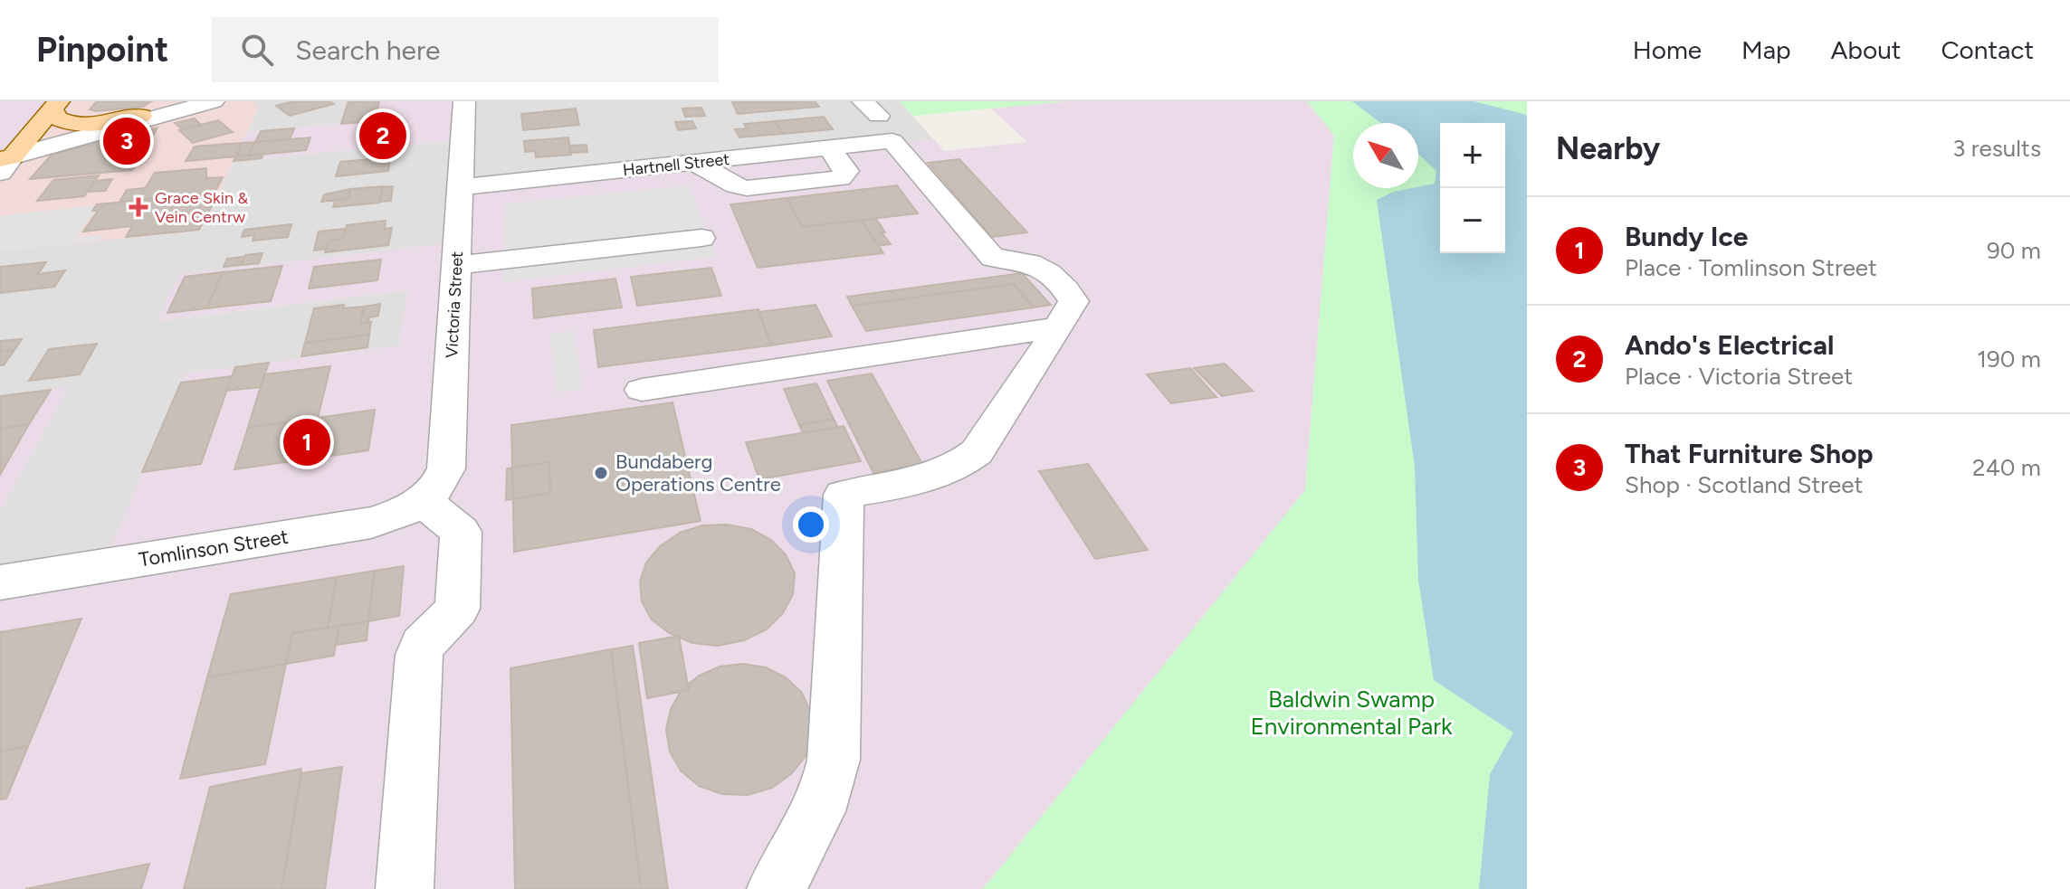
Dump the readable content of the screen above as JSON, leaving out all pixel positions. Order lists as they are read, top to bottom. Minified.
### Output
{"streets":{"street":["Hartnell Street","Victoria Street","Tomlinson Street"]},"crossings":[["Hartnell Street","Victoria Street"],["Victoria Street","Tomlinson Street"]],"parks":["Baldwin Swamp Environmental Park"],"places":{"health":["Grace Skin & Vein Centrw"],"other":["Bundaberg Operations Centre"]},"north":"top left","page":{"header":"Pinpoint","search":"Search here","nav":["Home","Map","About","Contact"],"heading":["Nearby","3 results"],"pins":["2","3","1"],"map_buttons":["+","−"],"list":[{"mark":"1","name":"Bundy Ice","note":"Place · Tomlinson Street","value":"90 m"},{"mark":"2","name":"Ando's Electrical","note":"Place · Victoria Street","value":"190 m"},{"mark":"3","name":"That Furniture Shop","note":"Shop · Scotland Street","value":"240 m"}]}}
